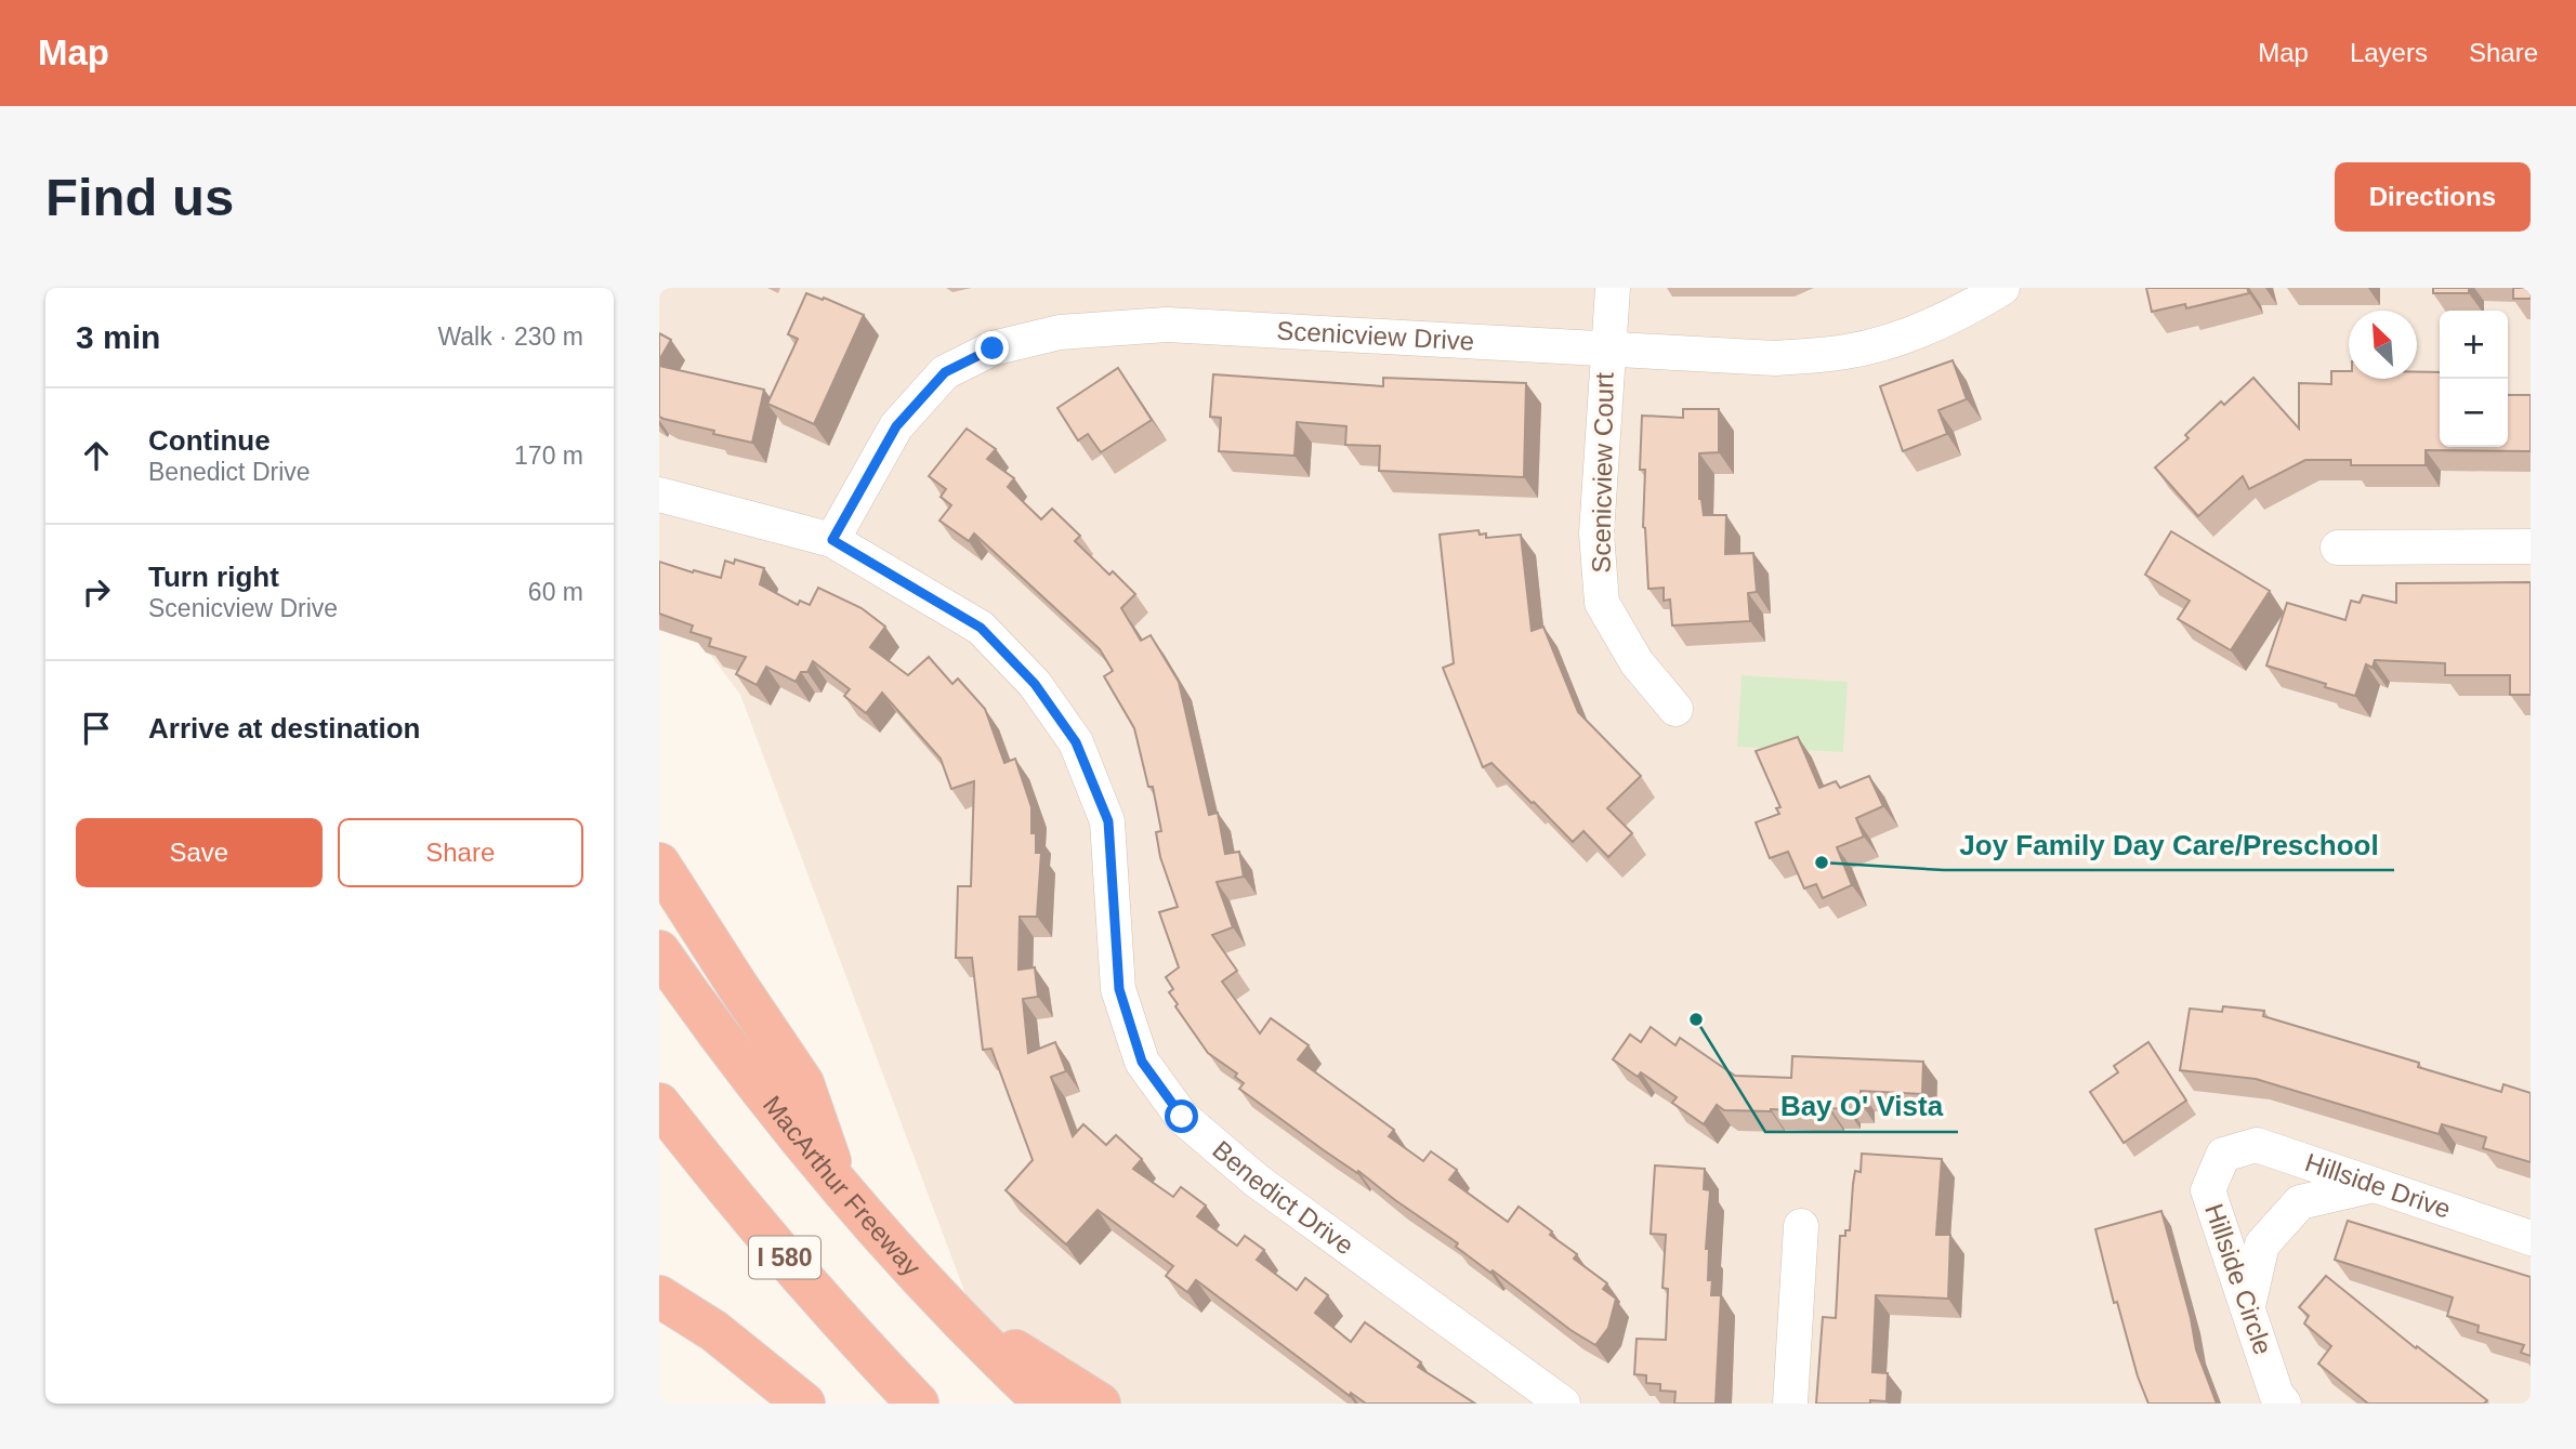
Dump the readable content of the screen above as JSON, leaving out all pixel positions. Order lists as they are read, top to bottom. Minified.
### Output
{"streets":{"highway":["MacArthur Freeway","I 580"],"street":["Scenicview Drive","Scenicview Court","Hillside Drive","Benedict Drive","Hillside Circle"]},"crossings":[["Scenicview Drive","Scenicview Court"],["Scenicview Drive","Benedict Drive"],["Hillside Drive","Hillside Circle"]],"places":["Joy Family Day Care/Preschool","Bay O' Vista"],"north":"top left","page":{"header":"Map","nav":["Map","Layers","Share"],"buttons":["Directions",["Save","Share"]],"title":"Find us","heading":["3 min","Walk · 230 m"],"map_buttons":["+","−"],"list":[["Continue","Benedict Drive","170 m"],["Turn right","Scenicview Drive","60 m"],"Arrive at destination"]}}
